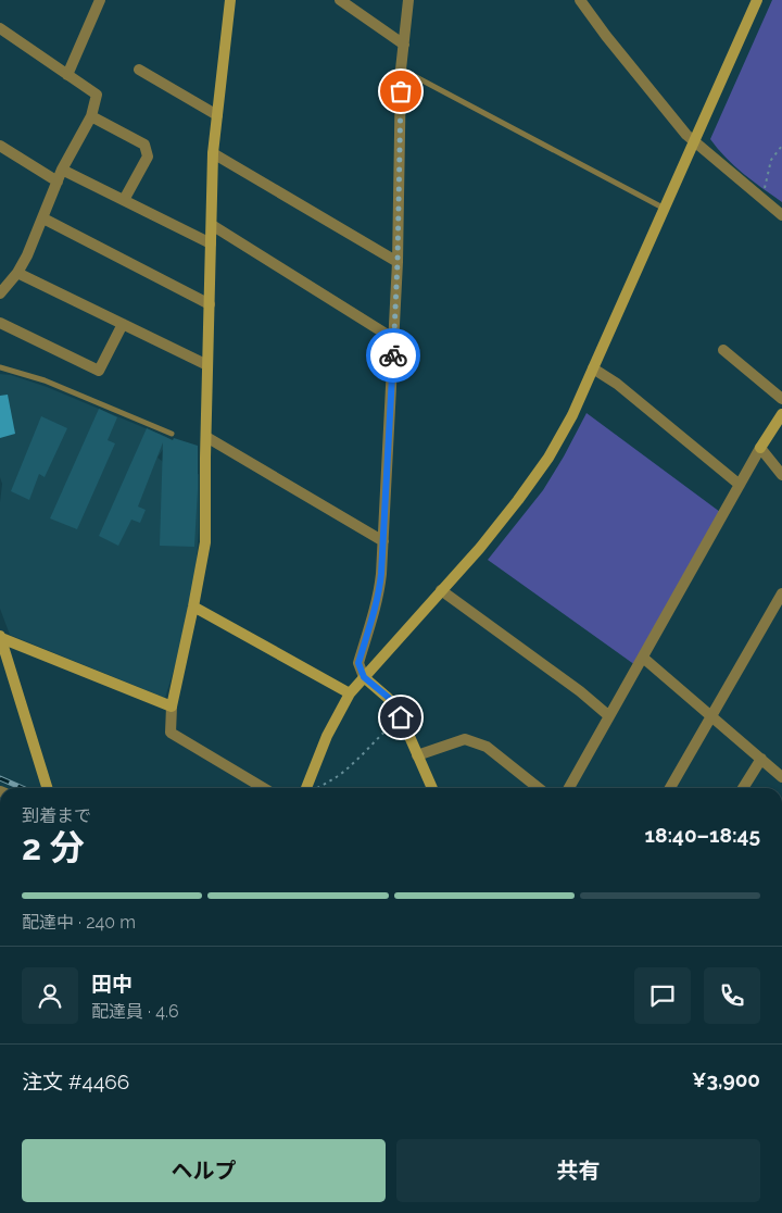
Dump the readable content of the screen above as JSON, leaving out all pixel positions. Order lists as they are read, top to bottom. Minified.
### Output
{"page":{"heading":["2 分","到着まで","18:40–18:45"],"panel":["田中","配達員 · 4.6","注文 #4466","¥3,900"],"bar":"配達中 · 240 m","buttons":["ヘルプ","共有"]}}
